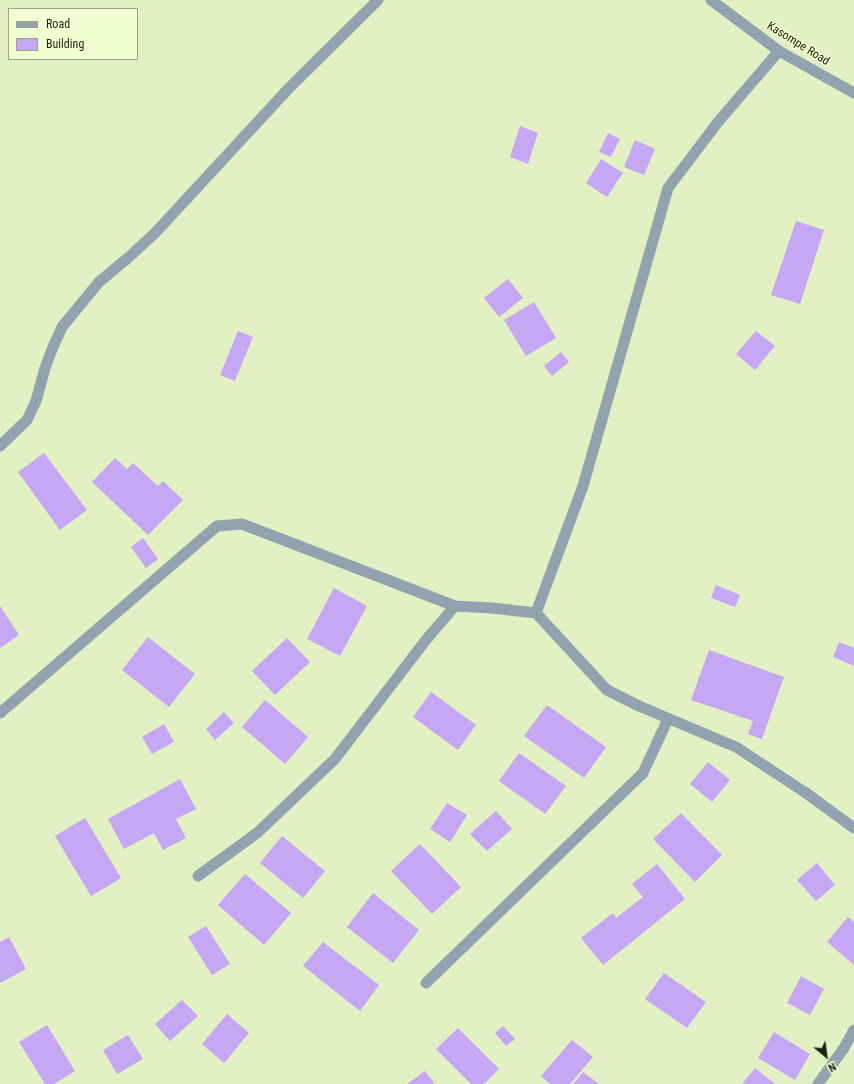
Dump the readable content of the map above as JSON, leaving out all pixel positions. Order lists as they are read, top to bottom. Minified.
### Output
{"streets":{"street":["Kasompe Road"]},"legend":["Road","Building"],"north":"bottom right"}
